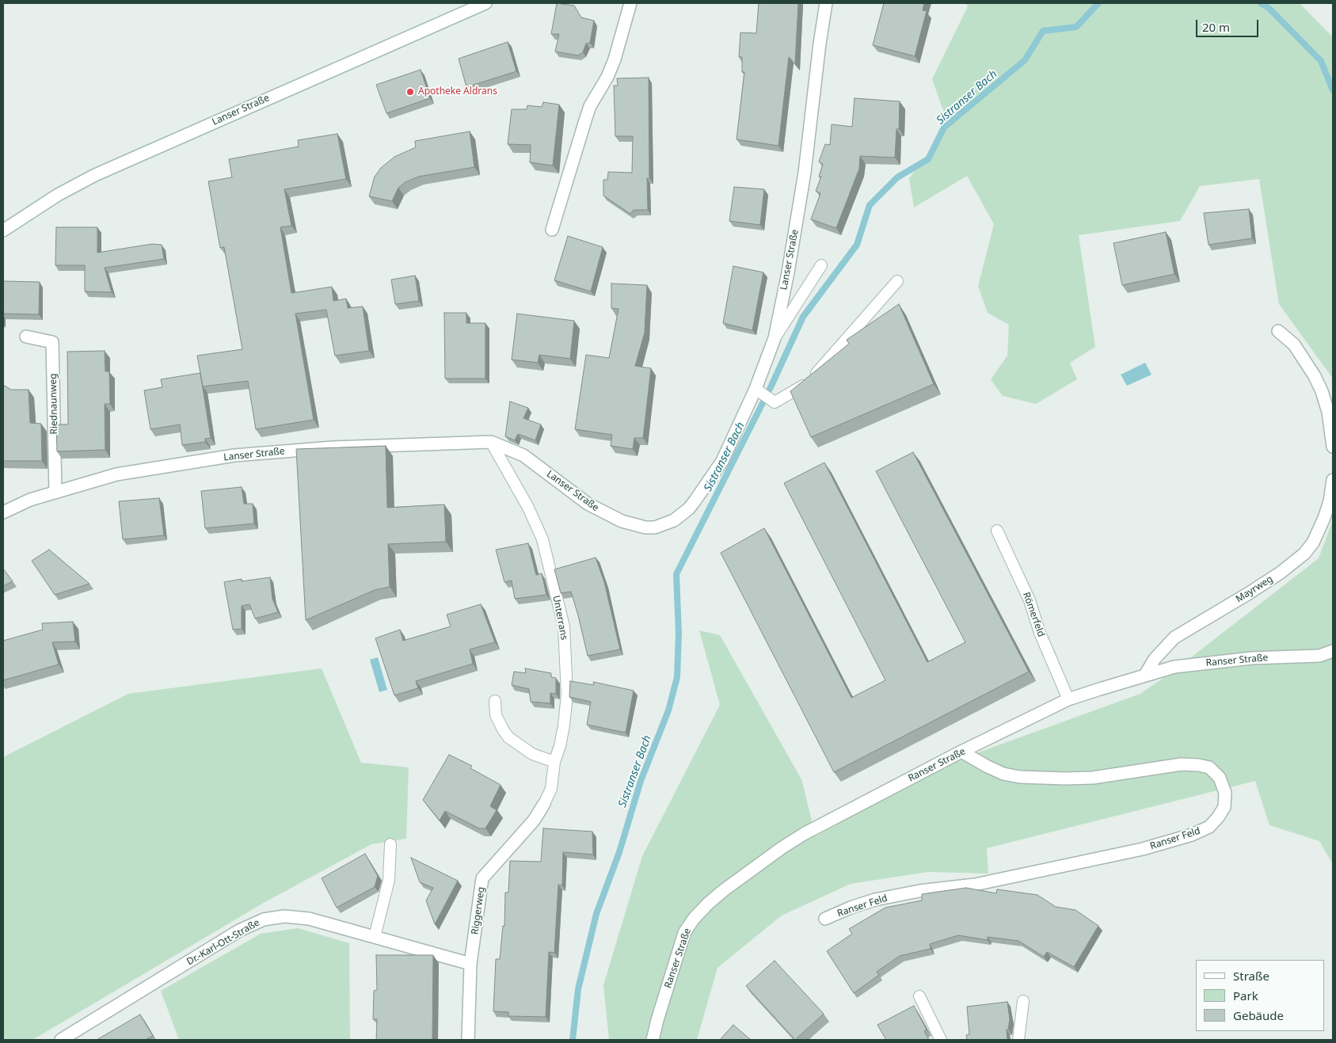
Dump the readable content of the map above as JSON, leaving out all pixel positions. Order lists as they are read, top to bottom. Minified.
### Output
{"streets":{"street":["Lanser Straße","Riednaunweg","Mayrweg","Ranser Straße","Ranser Feld","Riggerweg","Dr.-Karl-Ott-Straße"],"lane":["Römerfeld","Unterrans"]},"crossings":[["Lanser Straße","Riednaunweg"],["Lanser Straße","Unterrans"],["Mayrweg","Ranser Straße"],["Römerfeld","Ranser Straße"],["Unterrans","Riggerweg"],["Ranser Straße","Ranser Feld"],["Riggerweg","Dr.-Karl-Ott-Straße"]],"water":["Sistranser Bach"],"places":["Apotheke Aldrans"],"legend":["Straße","Park","Gebäude"],"scale_bar":"20 m"}
